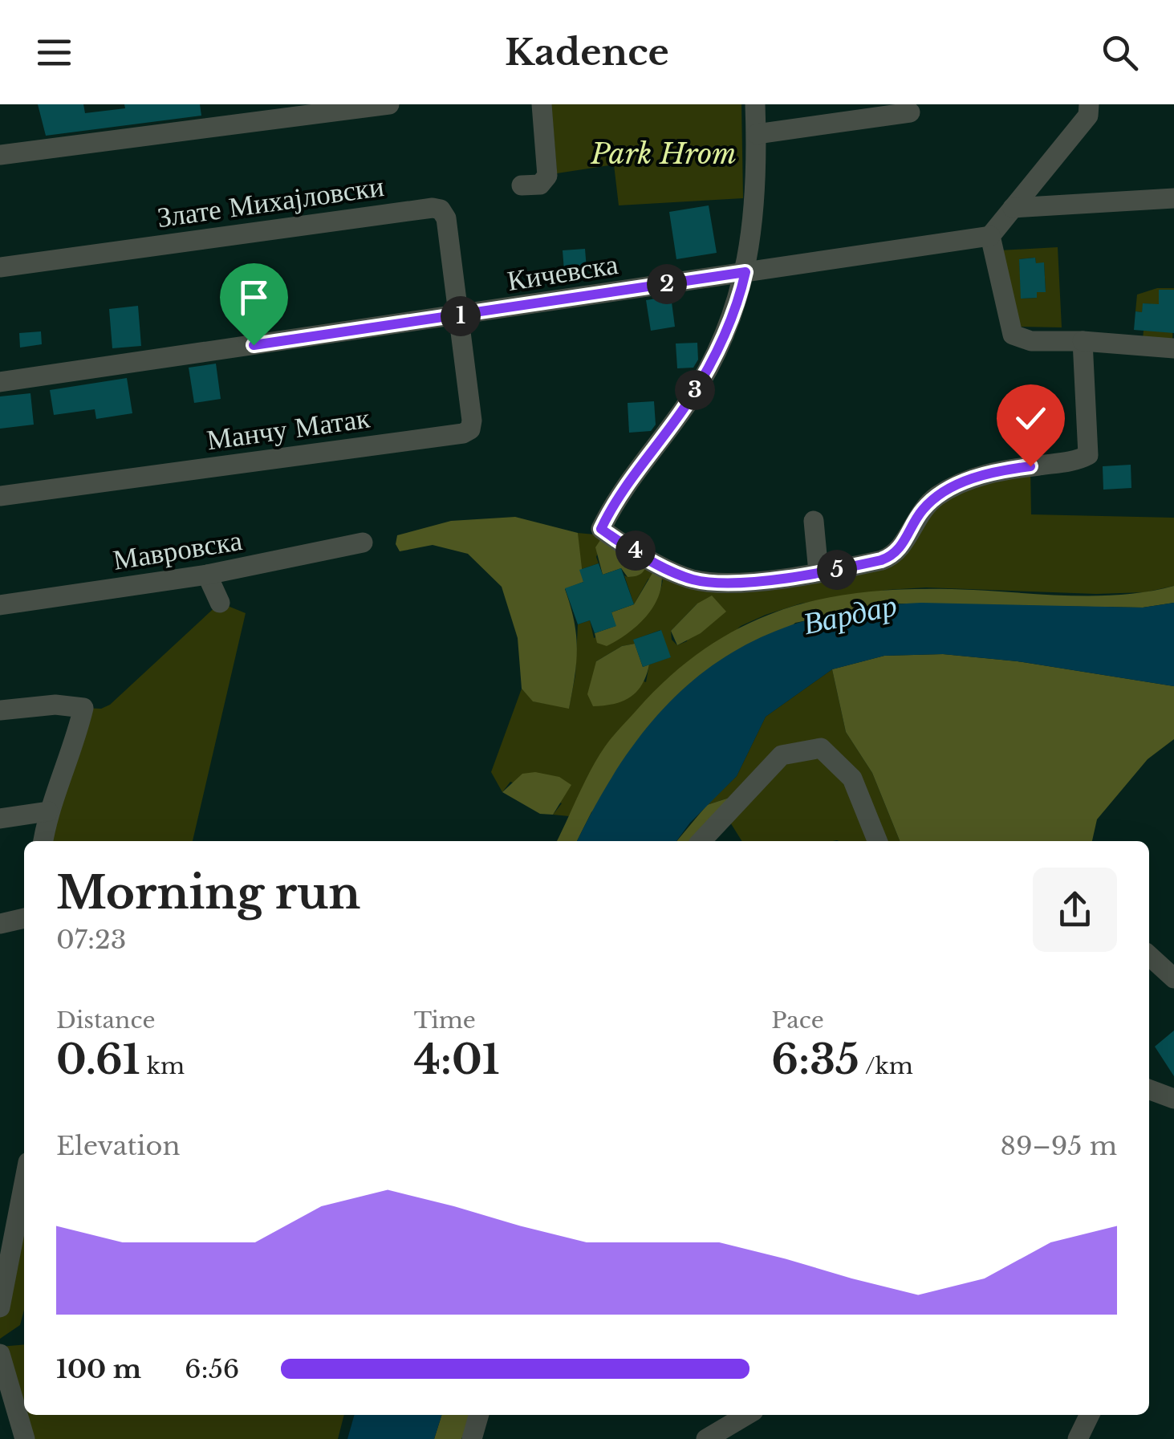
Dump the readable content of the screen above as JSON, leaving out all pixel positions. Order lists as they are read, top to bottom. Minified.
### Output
{"streets":{"street":["Злате Михајловски","Кичевска","Манчу Матак","Мавровска"]},"crossings":[["Злате Михајловски","Кичевска"],["Злате Михајловски","Манчу Матак"],["Кичевска","Манчу Матак"]],"water":["Вардар"],"parks":["Park Hrom"],"page":{"header":"Kadence","pins":["2","1","3","4","5"],"heading":["Morning run","07:23"],"stats":[["Distance","0.61 km"],["Time","4:01"],["Pace","6:35 /km"]],"chart":["Elevation","89–95 m"],"list":[{"name":"100 m","note":"6:56"}]}}
